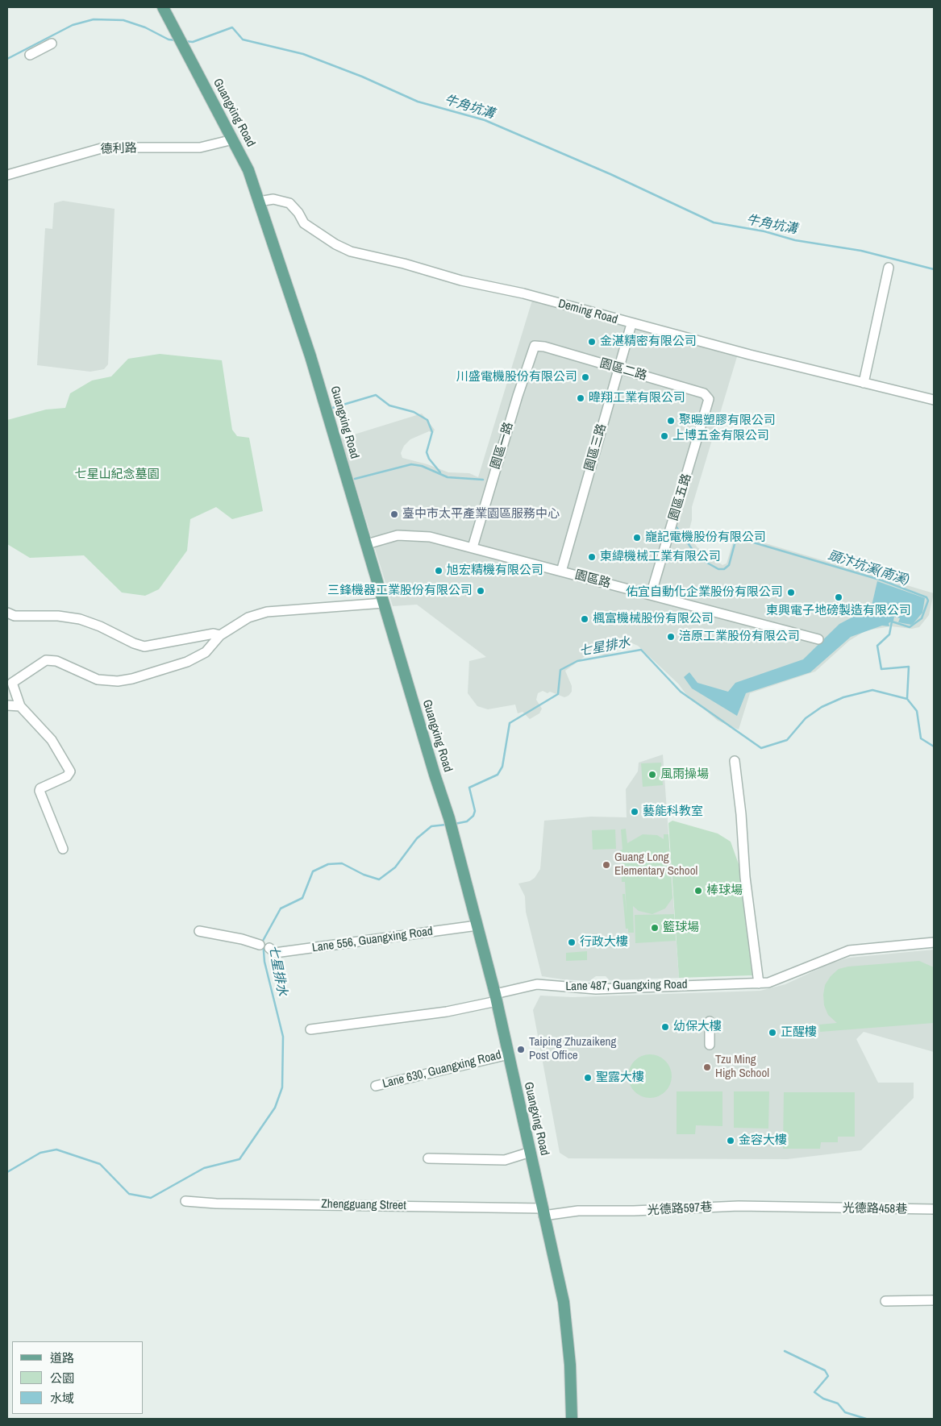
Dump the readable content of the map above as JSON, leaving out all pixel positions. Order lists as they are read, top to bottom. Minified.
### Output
{"streets":{"main road":["Guangxing Road"],"street":["德利路","Deming Road","園區二路","園區一路","園區三路","園區五路","園區路","Lane 556, Guangxing Road","Lane 487, Guangxing Road","Lane 630, Guangxing Road","Zhengguang Street","光德路597巷","光德路458巷"]},"crossings":[["Guangxing Road","德利路"],["Guangxing Road","Deming Road"],["Guangxing Road","園區路"],["Guangxing Road","Lane 556, Guangxing Road"],["Guangxing Road","Lane 487, Guangxing Road"],["Guangxing Road","Lane 630, Guangxing Road"],["Guangxing Road","Zhengguang Street"],["Guangxing Road","光德路597巷"],["Deming Road","園區三路"],["園區二路","園區一路"],["園區二路","園區三路"],["園區二路","園區五路"],["園區一路","園區路"],["園區三路","園區路"],["園區五路","園區路"],["Zhengguang Street","光德路597巷"],["光德路597巷","光德路458巷"]],"water":["牛角坑溝","頭汴坑溪(南溪)","七星排水"],"parks":["七星山紀念墓園"],"places":["金湛精密有限公司","川盛電機股份有限公司","暐翔工業有限公司","聚暘塑膠有限公司","上博五金有限公司","臺中市太平產業園區服務中心","巃記電機股份有限公司","東緯機械工業有限公司","旭宏精機有限公司","三鋒機器工業股份有限公司","佑宜自動化企業股份有限公司","東興電子地磅製造有限公司","楓富機械股份有限公司","涪原工業股份有限公司","風雨操場","藝能科教室","Guang Long Elementary School","棒球場","籃球場","行政大樓","幼保大樓","正醒樓","Taiping Zhuzaikeng Post Office","Tzu Ming High School","聖露大樓","金容大樓"],"legend":["道路","公園","水域"]}
